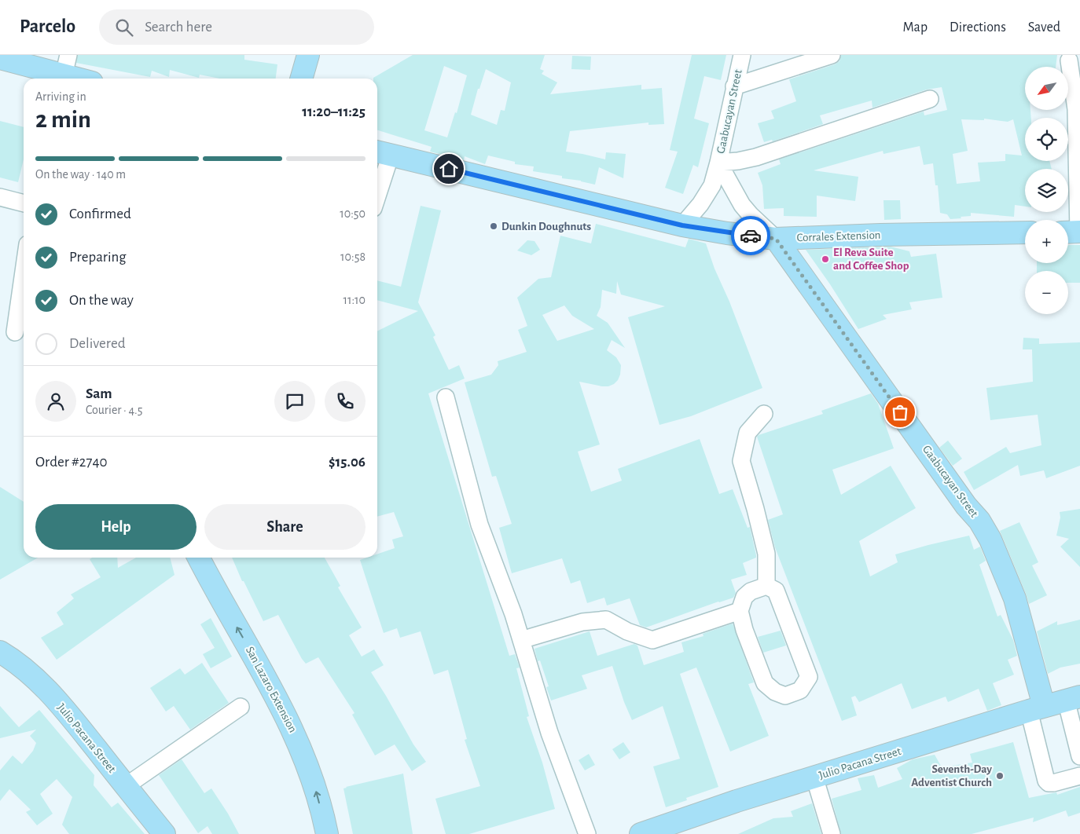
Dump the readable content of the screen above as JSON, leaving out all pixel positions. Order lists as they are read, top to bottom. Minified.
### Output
{"streets":{"main road":["Gaabucayan Street","Corrales Extension","San Lazaro Extension","Julio Pacana Street"]},"crossings":[["Gaabucayan Street","Corrales Extension"],["Gaabucayan Street","Julio Pacana Street"]],"one_way":["San Lazaro Extension"],"places":["Dunkin Doughnuts","El Reva Suite and Coffee Shop","Seventh-Day Adventist Church"],"north":"bottom left","page":{"header":"Parcelo","search":"Search here","nav":["Map","Directions","Saved"],"map_buttons":["+","−"],"heading":["2 min","Arriving in","11:20–11:25"],"panel":["Sam","Courier · 4.5","Order #2740","$15.06"],"bar":"On the way · 140 m","list":[["Confirmed","10:50"],["Preparing","10:58"],["On the way","11:10"],"Delivered"],"buttons":["Help","Share"]}}
